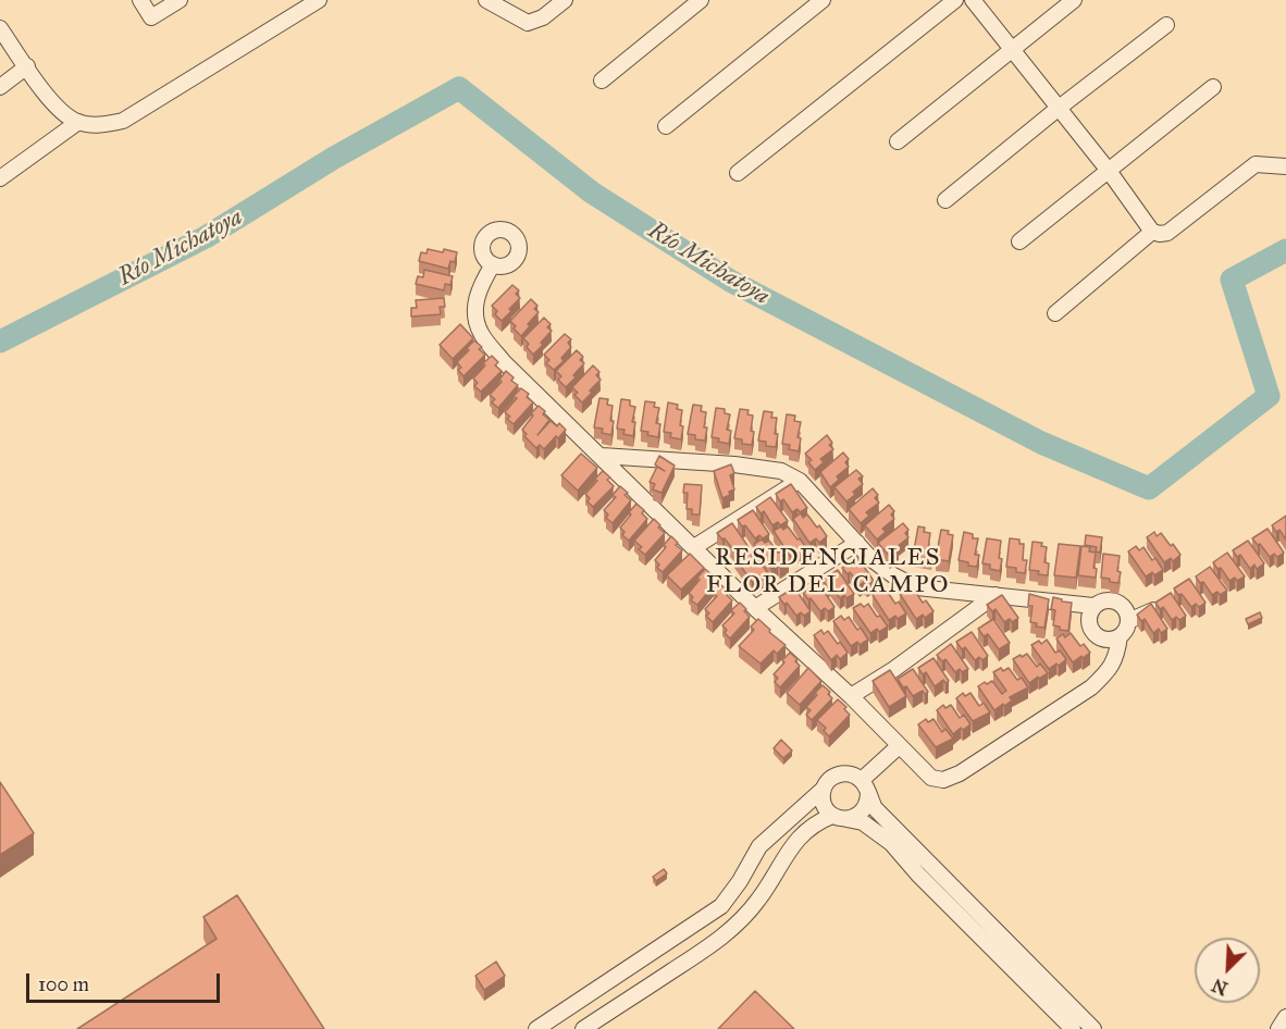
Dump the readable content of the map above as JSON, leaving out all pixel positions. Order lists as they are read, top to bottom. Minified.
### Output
{"districts":["RESIDENCIALES FLOR DEL CAMPO"],"water":["Río Michatoya"],"scale_bar":"100 m","north":"bottom left"}
